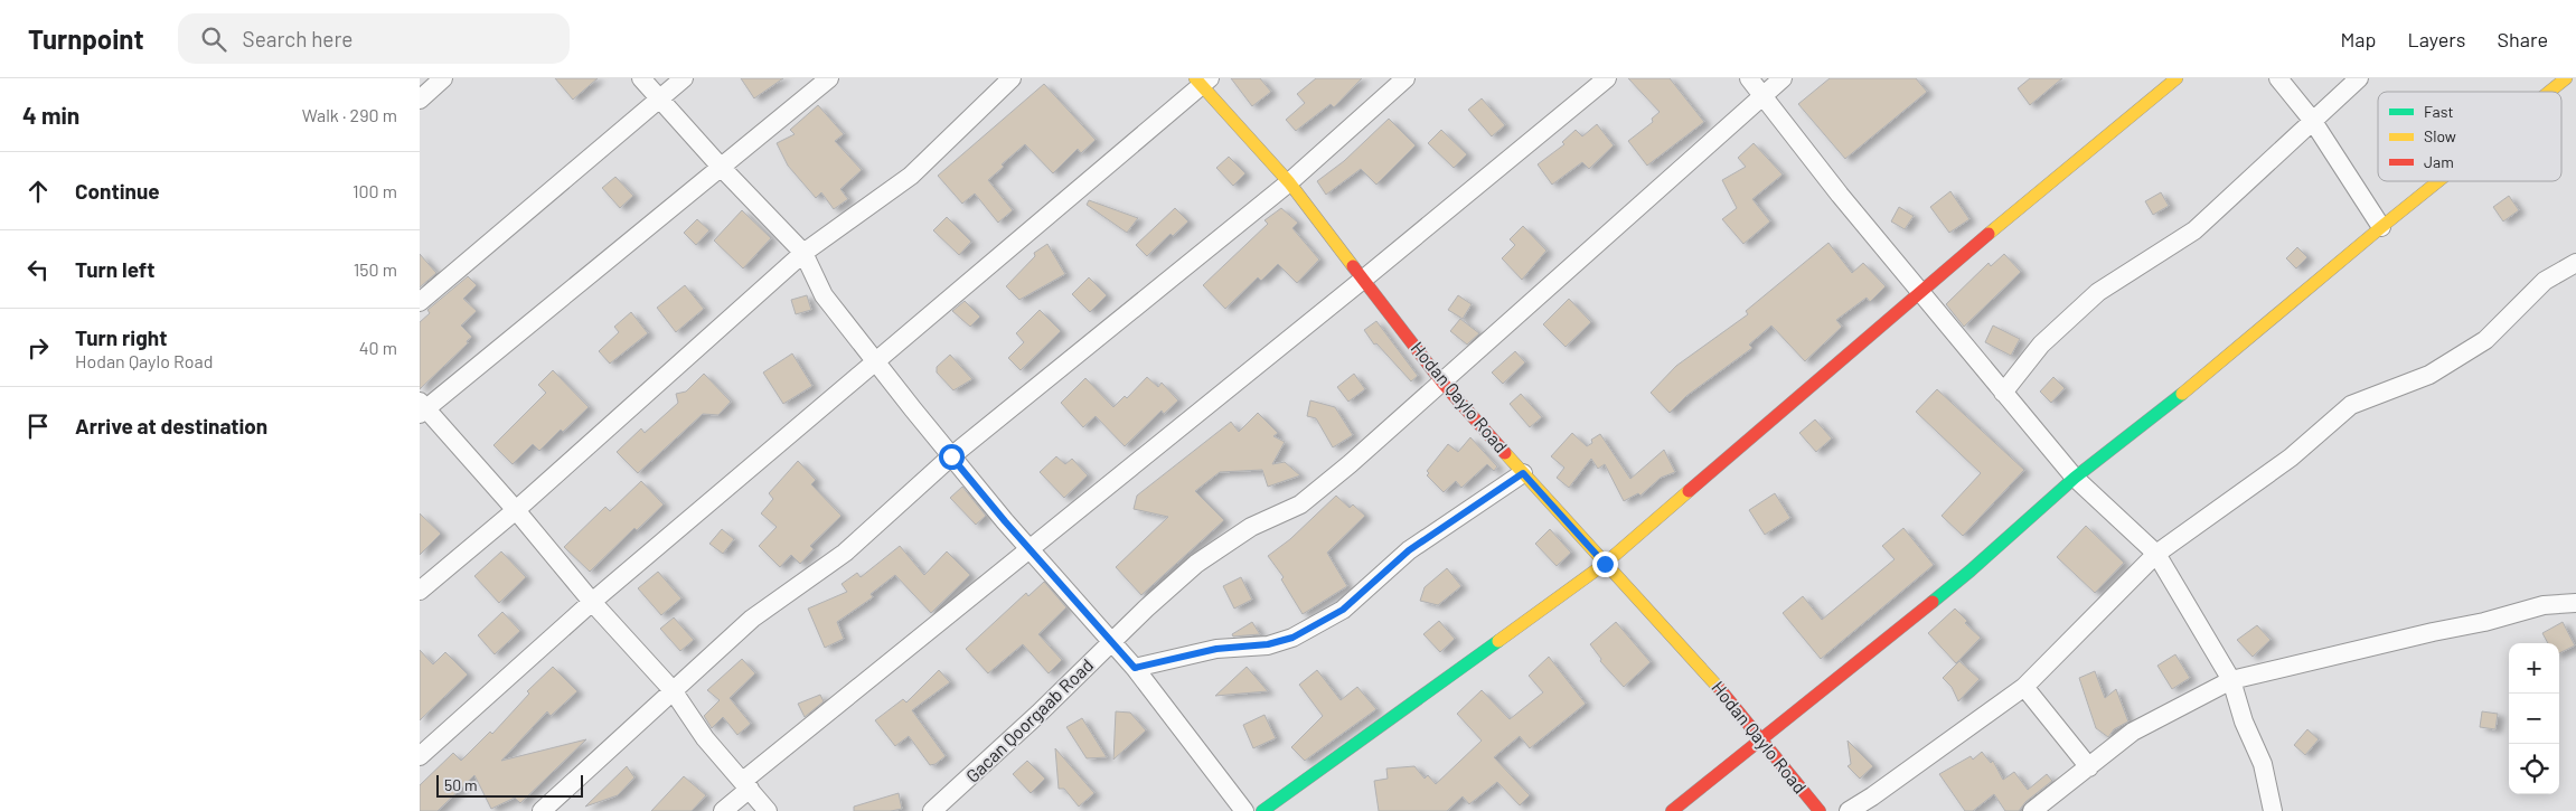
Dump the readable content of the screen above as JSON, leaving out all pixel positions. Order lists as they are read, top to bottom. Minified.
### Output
{"streets":{"street":["Hodan Qaylo Road","Gacan Qoorgaab Road"]},"crossings":[["Hodan Qaylo Road","Gacan Qoorgaab Road"]],"legend":["Fast","Slow","Jam"],"scale_bar":"50 m","page":{"header":"Turnpoint","search":"Search here","nav":["Map","Layers","Share"],"heading":["4 min","Walk · 290 m"],"list":[["Continue","100 m"],["Turn left","150 m"],["Turn right","Hodan Qaylo Road","40 m"],"Arrive at destination"],"map_buttons":["+","−"],"scale":"50 m"}}
